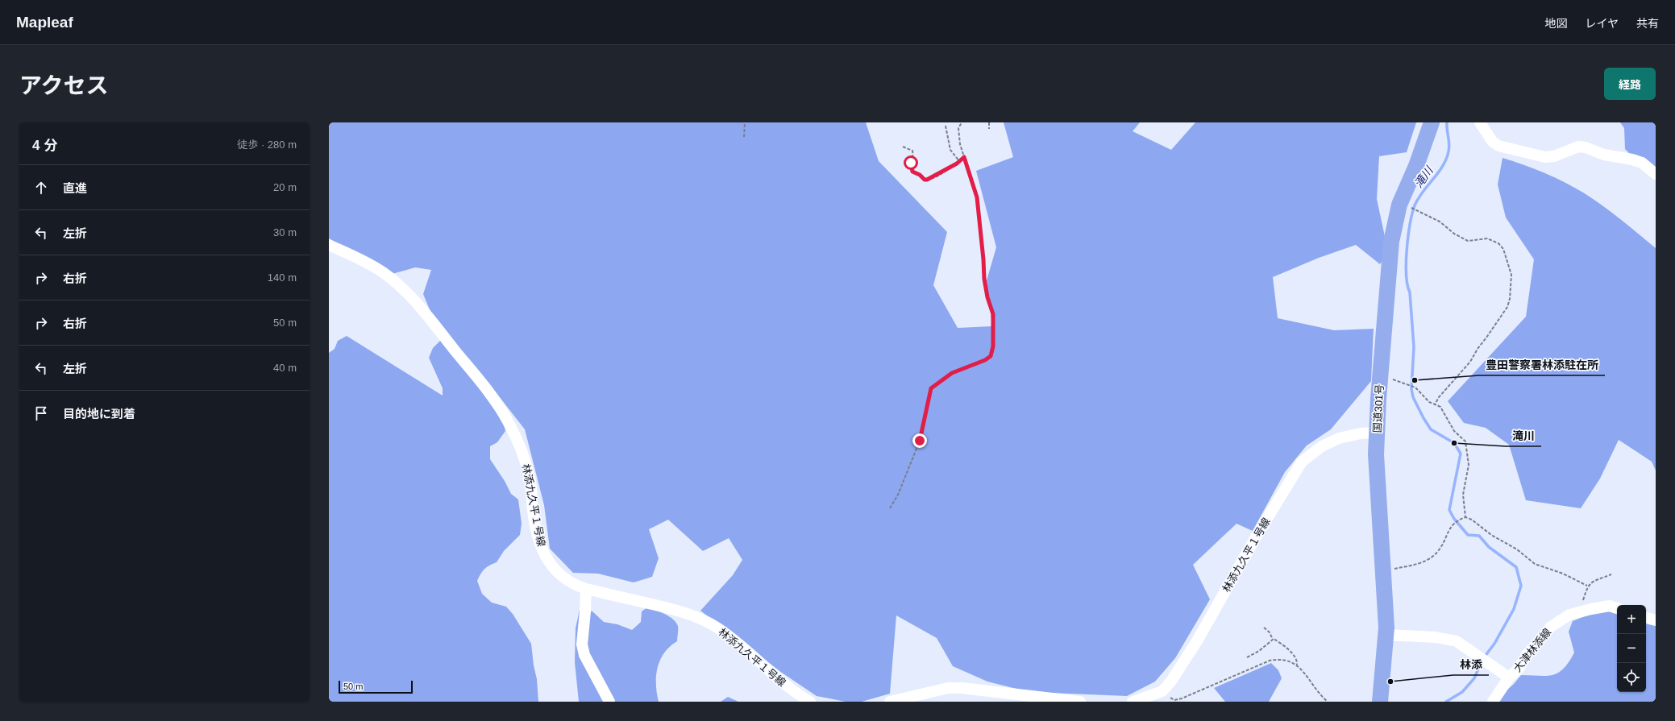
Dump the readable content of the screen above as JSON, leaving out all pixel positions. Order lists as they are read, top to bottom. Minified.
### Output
{"streets":{"highway":["国道301号"],"street":["林添九久平１号線","大津林添線"]},"crossings":[["国道301号","林添九久平１号線"]],"water":["滝川"],"places":["豊田警察署林添駐在所","滝川","林添"],"scale_bar":"50 m","page":{"header":"Mapleaf","nav":["地図","レイヤ","共有"],"title":"アクセス","buttons":"経路","heading":["4 分","徒歩 · 280 m"],"list":[["直進","20 m"],["左折","30 m"],["右折","140 m"],["右折","50 m"],["左折","40 m"],"目的地に到着"],"map_buttons":["+","−"],"scale":"50 m"}}
